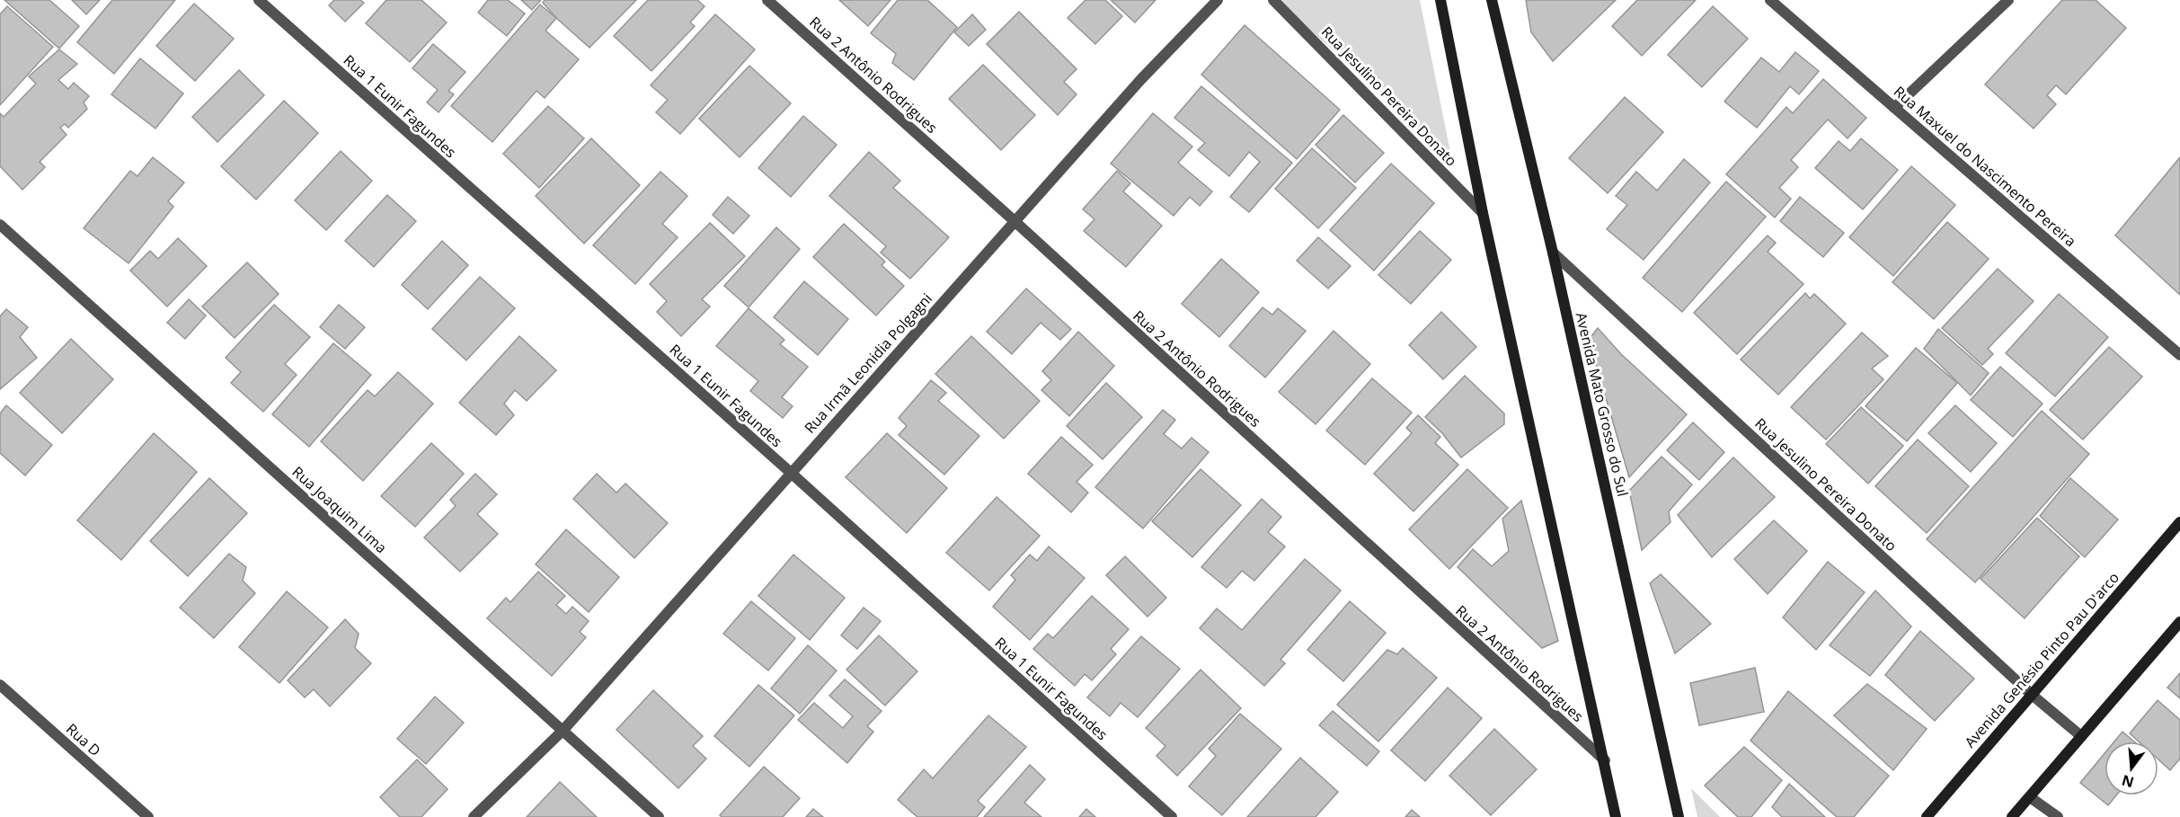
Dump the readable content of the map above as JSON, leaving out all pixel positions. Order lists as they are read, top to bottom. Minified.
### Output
{"streets":{"main road":["Avenida Mato Grosso do Sul","Avenida Genésio Pinto Pau D'arco"],"street":["Rua 2 Antônio Rodrigues","Rua Jesulino Pereira Donato","Rua 1 Eunir Fagundes","Rua Maxuel do Nascimento Pereira","Rua Irmã Leonidia Polgagni","Rua Joaquim Lima","Rua D"]},"crossings":[["Rua 2 Antônio Rodrigues","Rua Irmã Leonidia Polgagni"],["Rua Jesulino Pereira Donato","Avenida Mato Grosso do Sul"],["Rua Jesulino Pereira Donato","Avenida Genésio Pinto Pau D'arco"],["Rua 1 Eunir Fagundes","Rua Irmã Leonidia Polgagni"],["Rua Irmã Leonidia Polgagni","Rua Joaquim Lima"]],"north":"bottom"}
